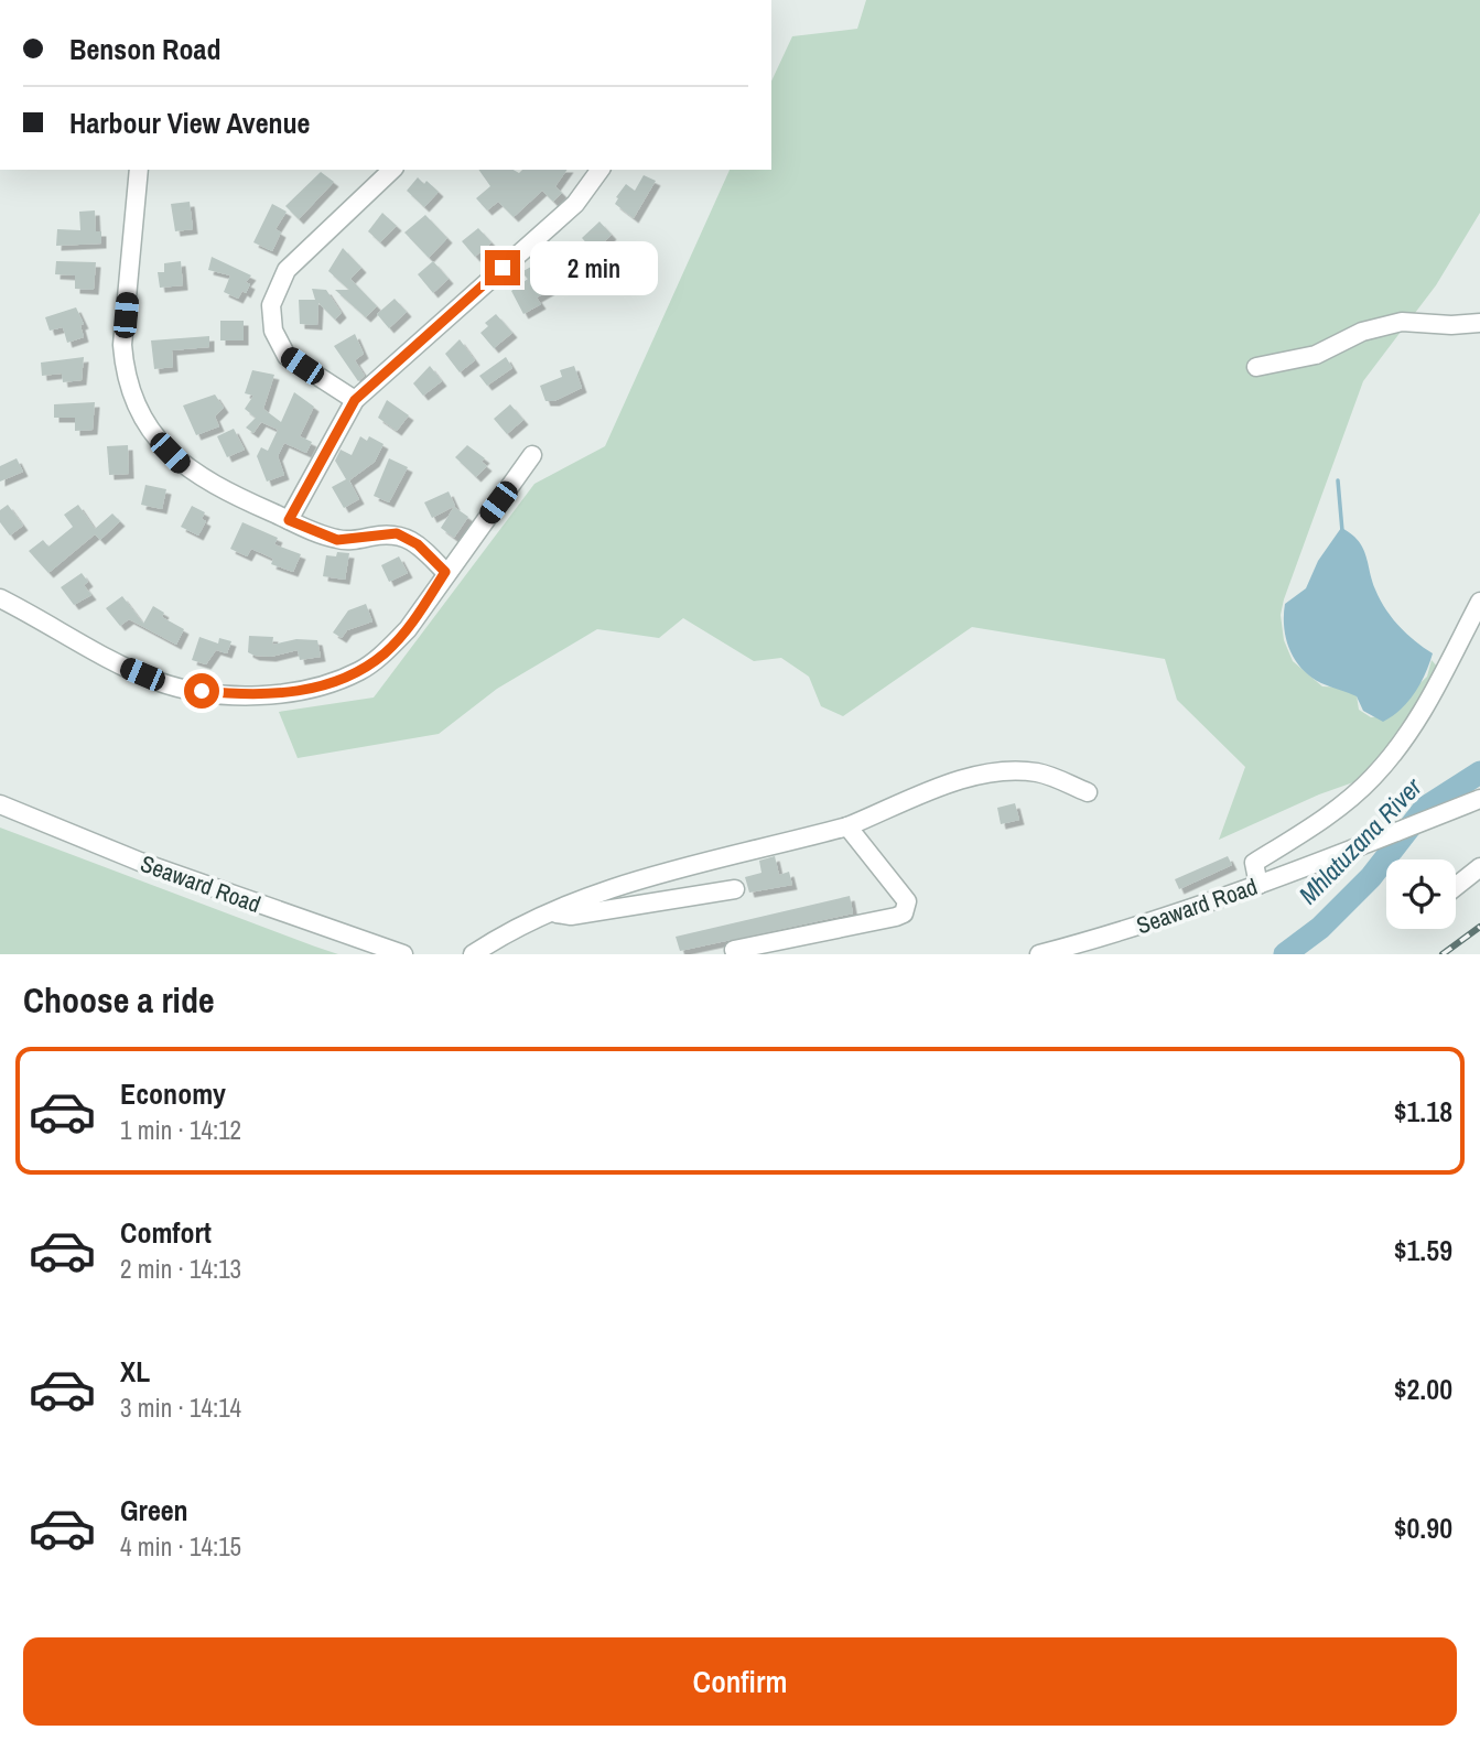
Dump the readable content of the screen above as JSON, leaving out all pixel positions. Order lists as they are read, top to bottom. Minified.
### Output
{"streets":{"street":["Seaward Road"]},"water":["Mhlatuzana River"],"page":{"banner":["Benson Road","Harbour View Avenue"],"bubble":"2 min","heading":"Choose a ride","list":[{"name":"Economy","note":"1 min · 14:12","value":"$1.18"},{"name":"Comfort","note":"2 min · 14:13","value":"$1.59"},{"name":"XL","note":"3 min · 14:14","value":"$2.00"},{"name":"Green","note":"4 min · 14:15","value":"$0.90"}],"buttons":"Confirm"}}
